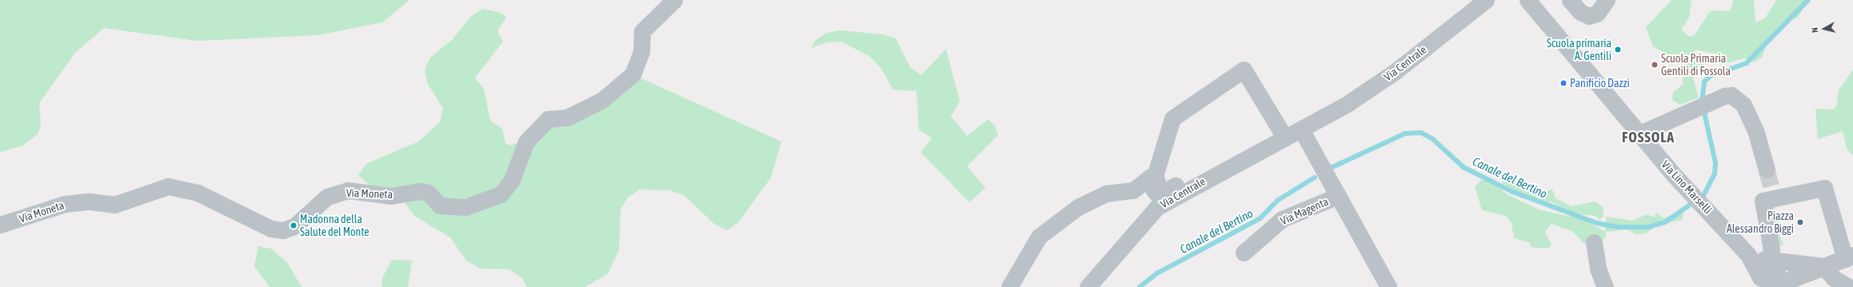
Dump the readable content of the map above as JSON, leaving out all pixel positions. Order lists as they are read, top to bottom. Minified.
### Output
{"streets":{"street":["Via Centrale","Via Lino Marselli","Via Moneta","Via Magenta"]},"crossings":[["Via Centrale","Via Magenta"]],"districts":["FOSSOLA"],"water":["Canale del Bertino"],"places":["Scuola primaria A. Gentili","Scuola Primaria Gentili di Fossola","Panificio Dazzi","Piazza Alessandro Biggi","Madonna della Salute del Monte"],"north":"left"}
